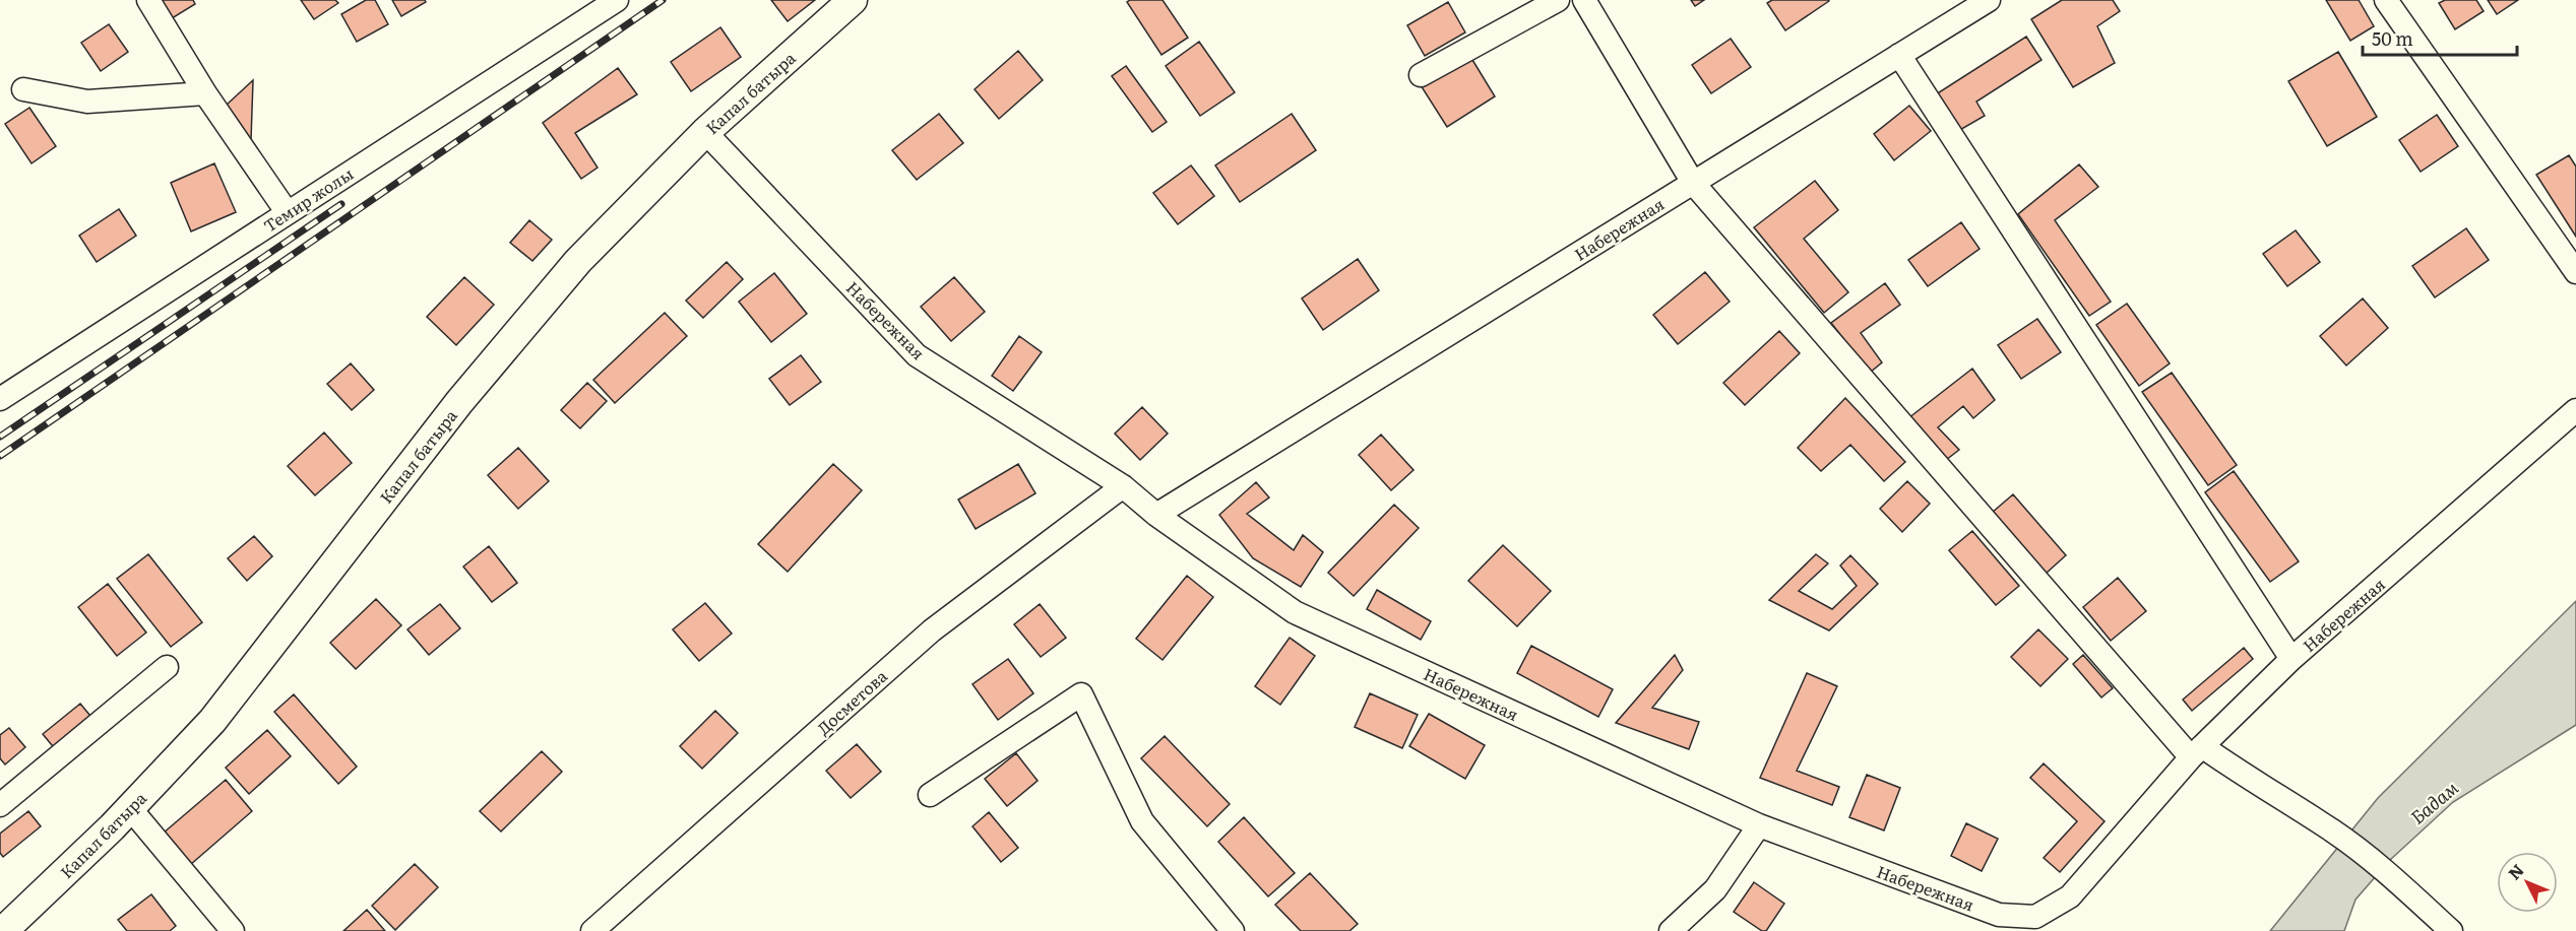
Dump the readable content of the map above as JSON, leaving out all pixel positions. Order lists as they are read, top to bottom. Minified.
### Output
{"streets":{"main road":["Капал батыра"],"street":["Темир жолы","Набережная","Досметова"]},"crossings":[["Капал батыра","Набережная"],["Набережная","Досметова"]],"water":["Бадам"],"scale_bar":"50 m","north":"top left"}
